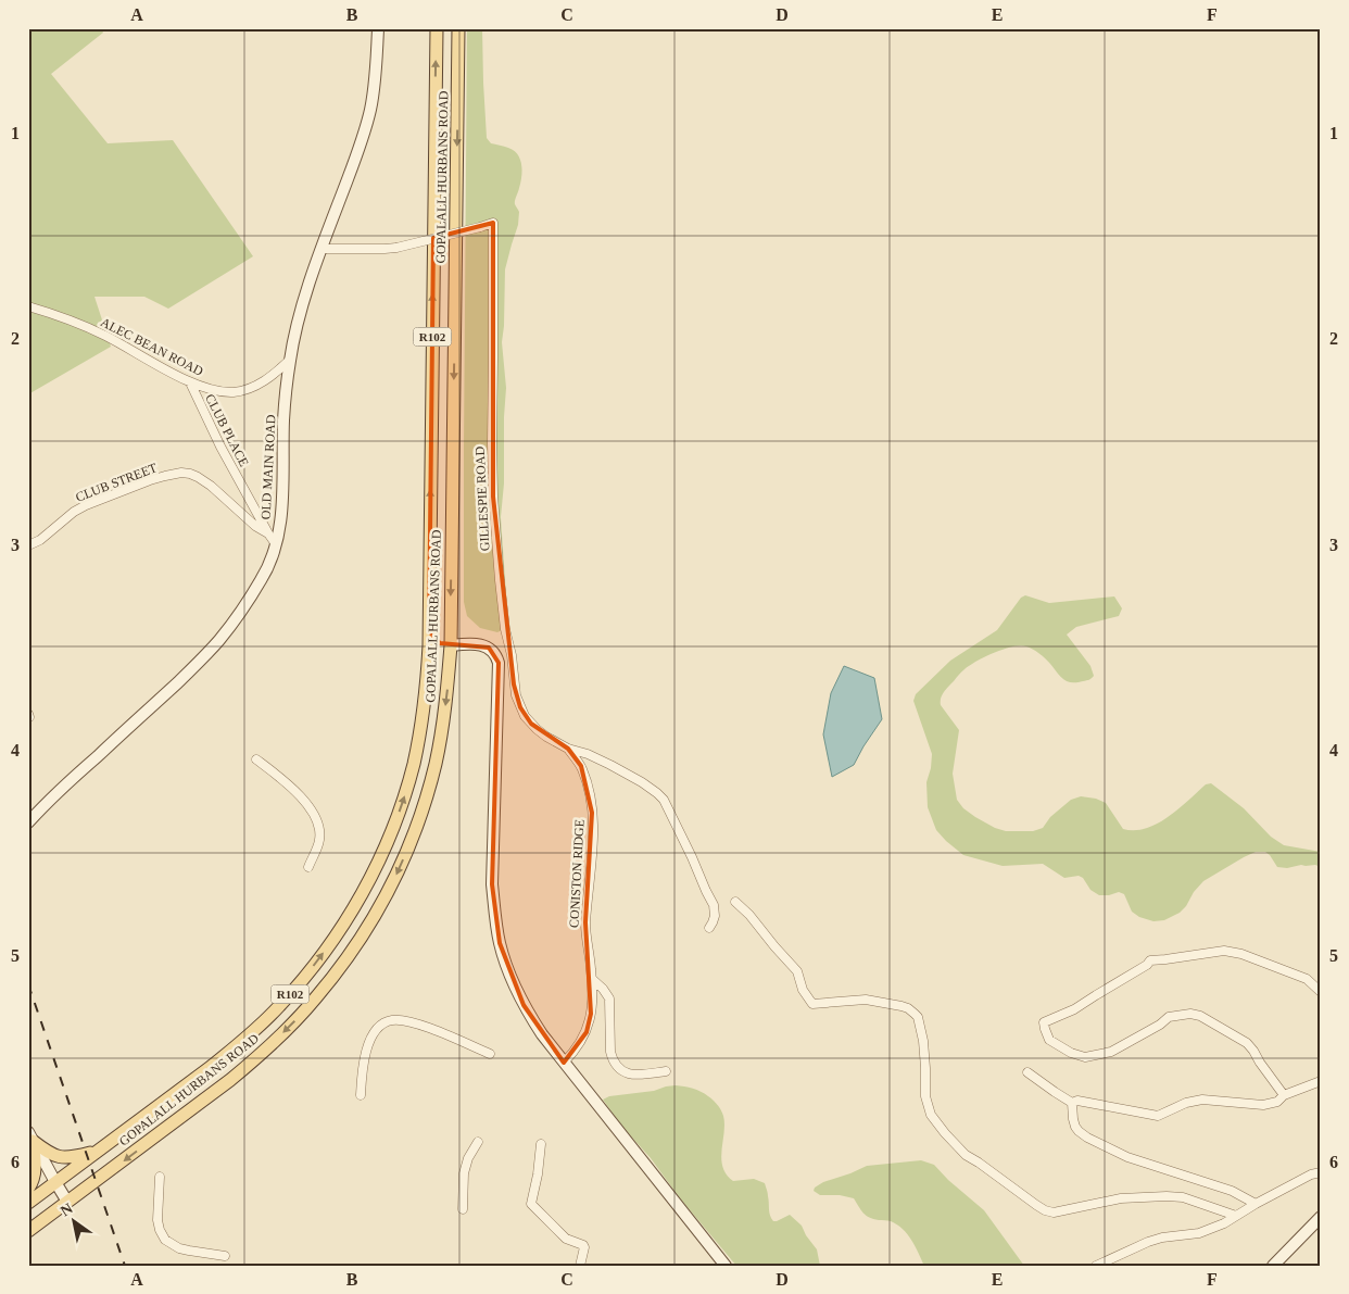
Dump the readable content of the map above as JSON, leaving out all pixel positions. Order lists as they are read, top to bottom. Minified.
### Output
{"streets":{"main road":["GOPALALL HURBANS ROAD","R102"],"street":["ALEC BEAN ROAD","CLUB PLACE","OLD MAIN ROAD","CLUB STREET","GILLESPIE ROAD","CONISTON RIDGE"]},"crossings":[["ALEC BEAN ROAD","CLUB PLACE"],["ALEC BEAN ROAD","OLD MAIN ROAD"],["CLUB PLACE","OLD MAIN ROAD"],["CLUB PLACE","CLUB STREET"],["OLD MAIN ROAD","GILLESPIE ROAD"],["GILLESPIE ROAD","CONISTON RIDGE"]],"north":"top left","grid":{"columns":["A","B","C","D","E","F"],"rows":["1","2","3","4","5","6"]}}
